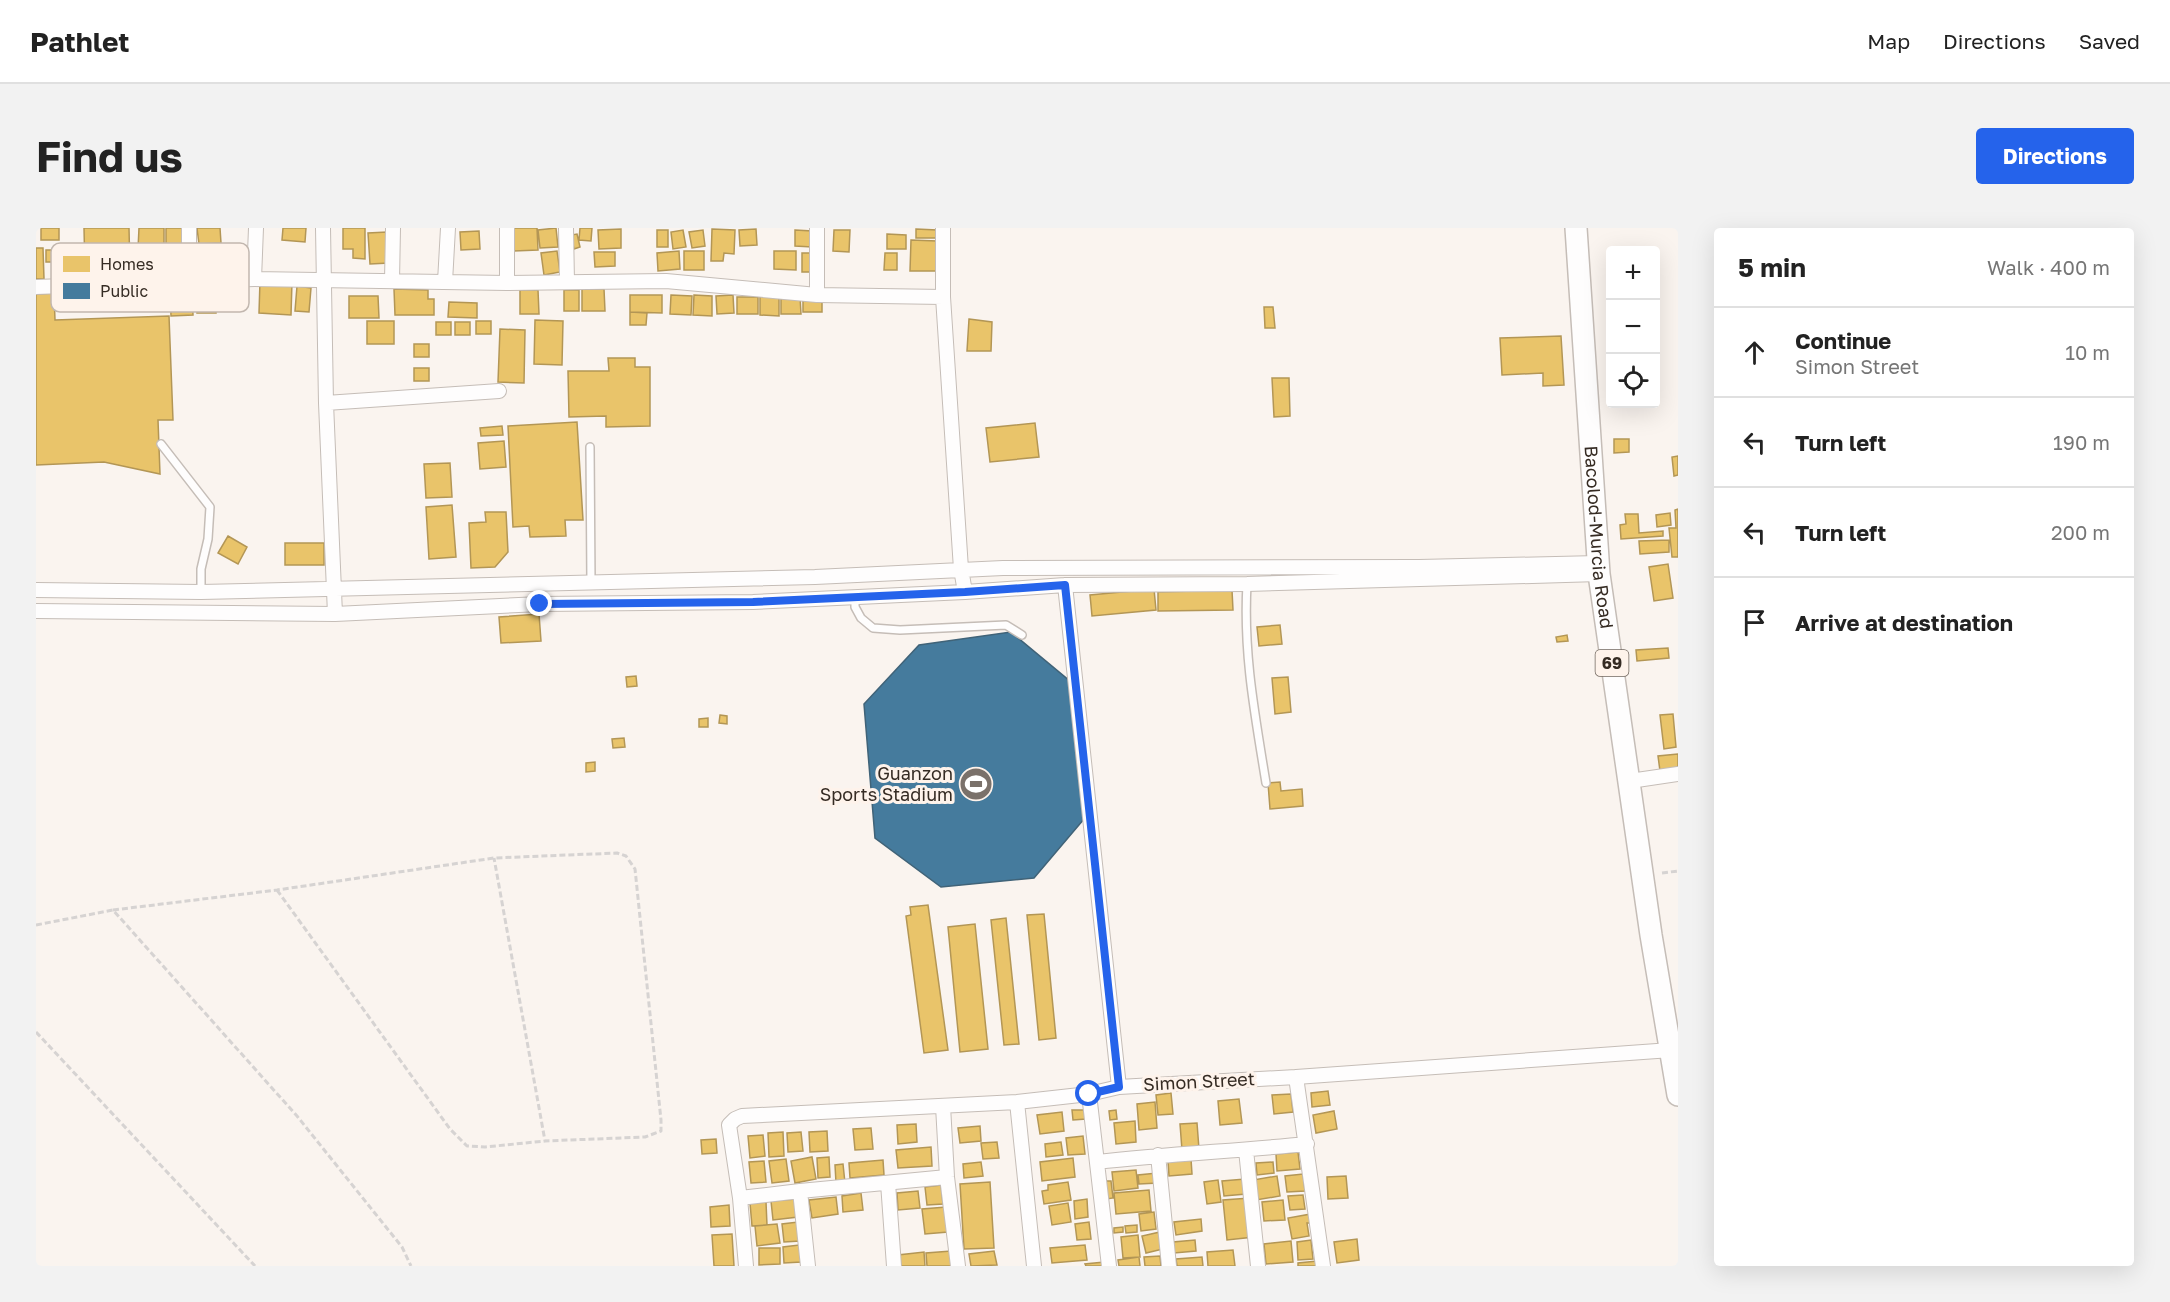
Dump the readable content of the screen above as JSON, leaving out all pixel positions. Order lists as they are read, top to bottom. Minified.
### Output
{"streets":{"main road":["Bacolod-Murcia Road","69"],"street":["Simon Street"]},"crossings":[["Bacolod-Murcia Road","Simon Street"]],"places":{"sports":["Guanzon Sports Stadium"]},"legend":["Homes","Public"],"page":{"header":"Pathlet","nav":["Map","Directions","Saved"],"buttons":"Directions","title":"Find us","heading":["5 min","Walk · 400 m"],"map_buttons":["+","−"],"list":[["Continue","Simon Street","10 m"],["Turn left","190 m"],["Turn left","200 m"],"Arrive at destination"]}}
